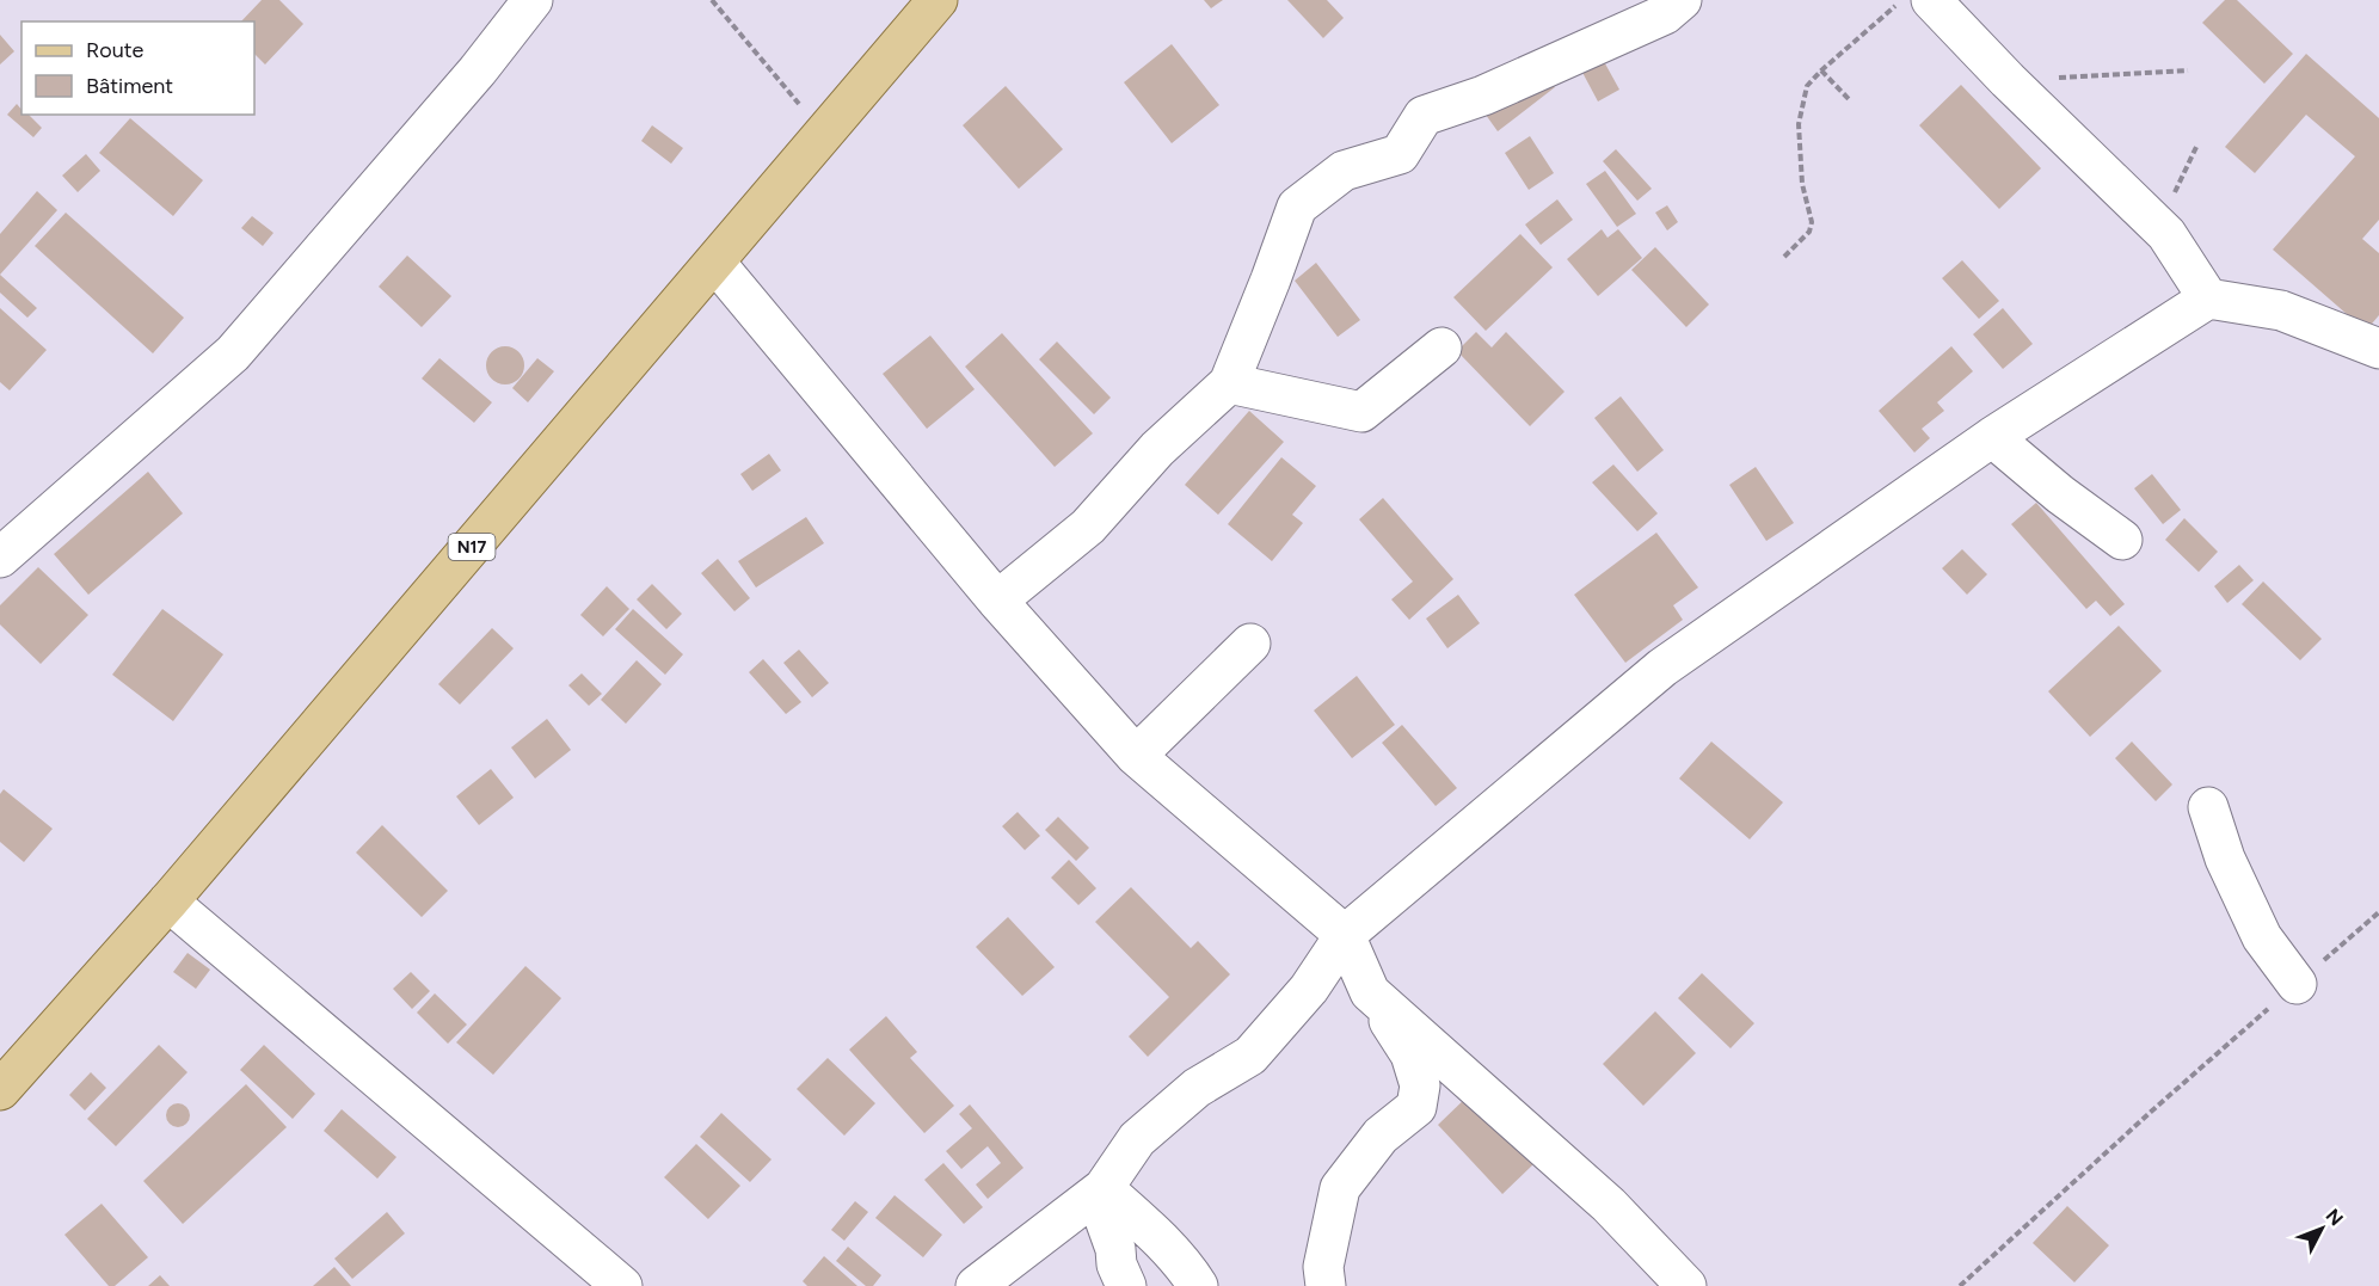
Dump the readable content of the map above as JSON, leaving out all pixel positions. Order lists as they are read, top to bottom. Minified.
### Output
{"streets":{"main road":["N17"]},"legend":["Route","Bâtiment"],"north":"top right"}
